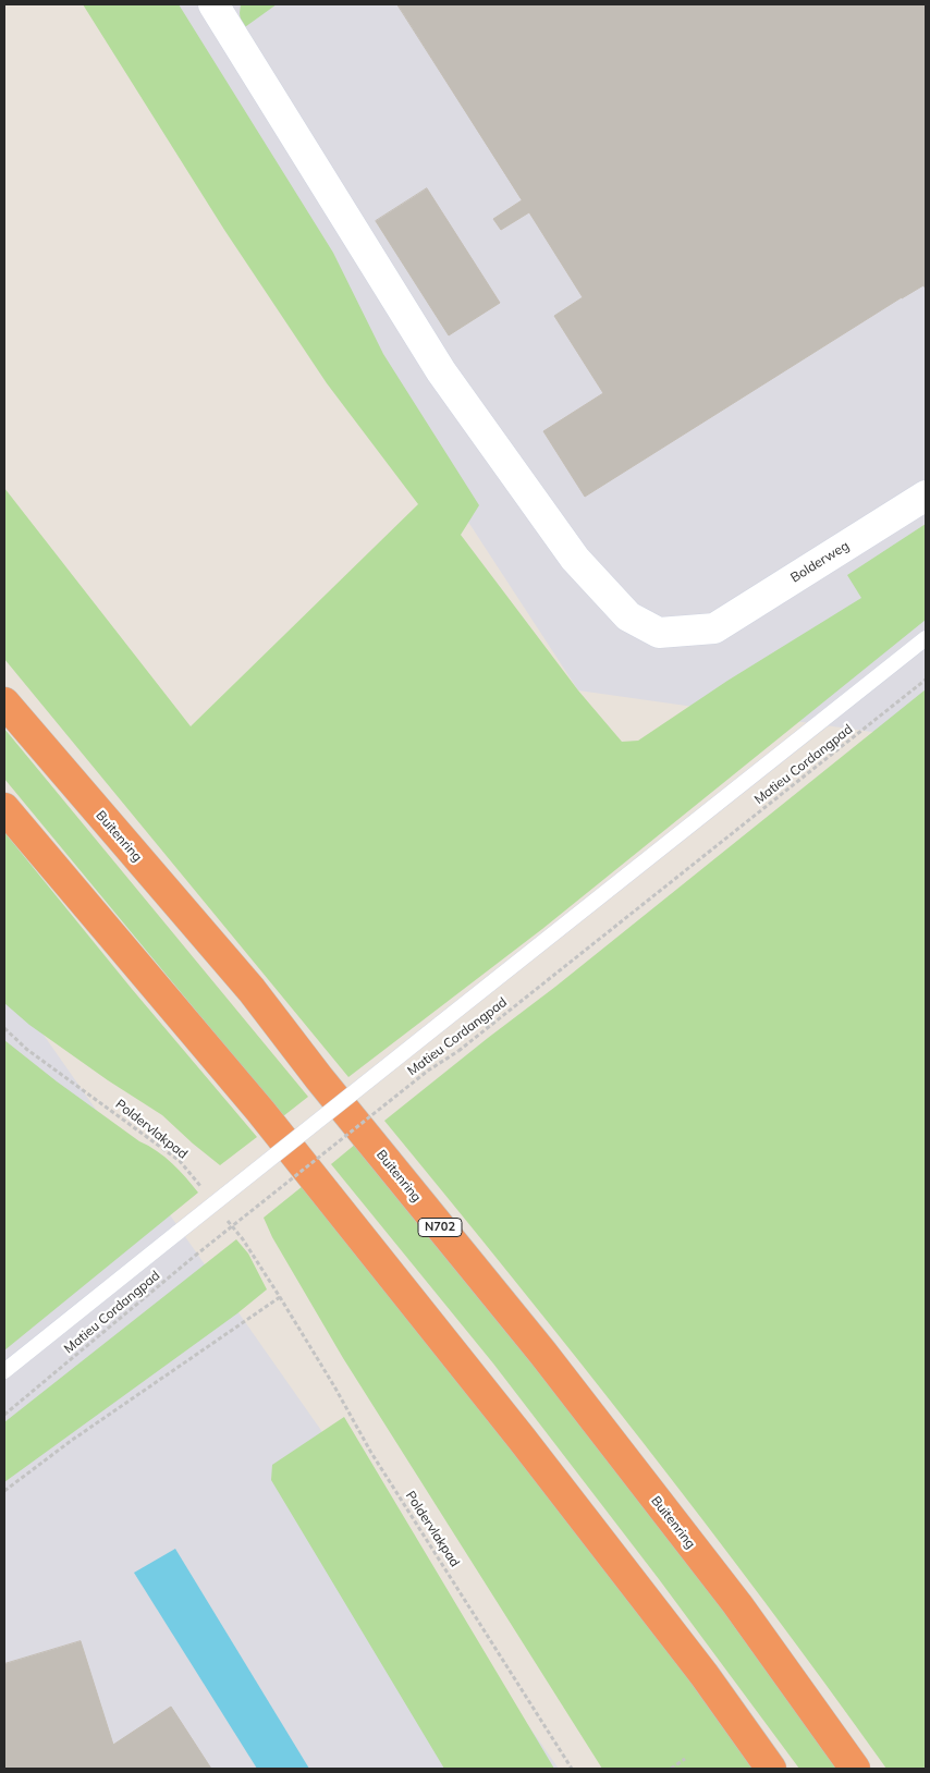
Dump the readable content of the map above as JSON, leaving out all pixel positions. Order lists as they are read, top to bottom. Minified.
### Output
{"streets":{"highway":["Buitenring","N702"],"street":["Bolderweg"],"path":["Matieu Cordangpad","Poldervlakpad"]}}
